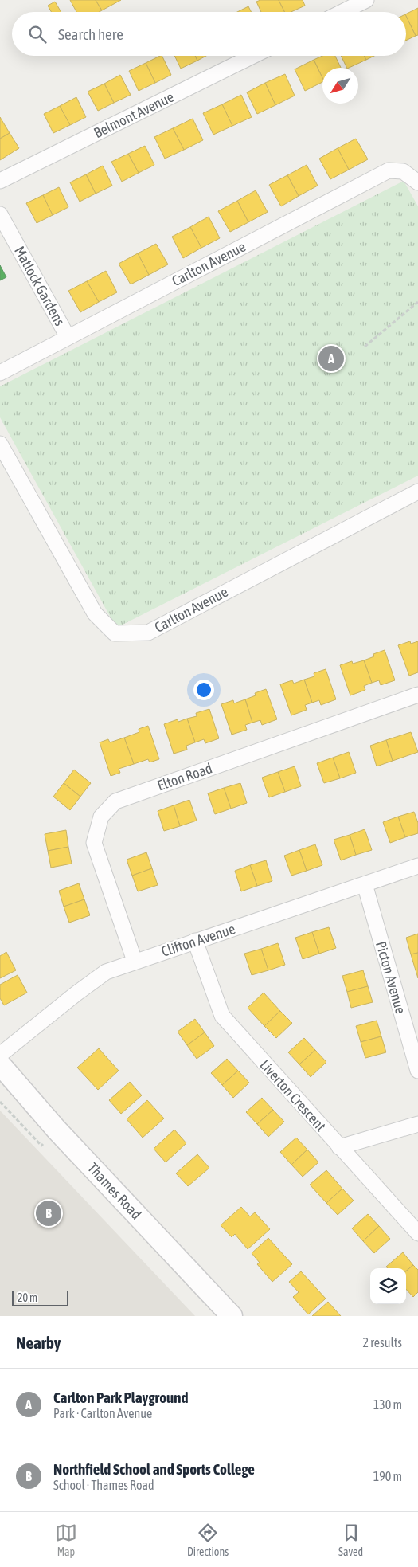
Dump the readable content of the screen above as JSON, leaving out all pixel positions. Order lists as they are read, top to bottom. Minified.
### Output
{"streets":{"street":["Belmont Avenue","Carlton Avenue","Matlock Gardens","Elton Road","Clifton Avenue","Picton Avenue","Liverton Crescent","Thames Road"]},"crossings":[["Carlton Avenue","Matlock Gardens"],["Elton Road","Clifton Avenue"],["Clifton Avenue","Picton Avenue"],["Clifton Avenue","Liverton Crescent"]],"scale_bar":"20 m","north":"bottom left","page":{"search":"Search here","pins":["A","B"],"scale":"20 m","heading":["Nearby","2 results"],"list":[{"mark":"A","name":"Carlton Park Playground","note":"Park · Carlton Avenue","value":"130 m"},{"mark":"B","name":"Northfield School and Sports College","note":"School · Thames Road","value":"190 m"}],"nav":["Map","Directions","Saved"]}}
